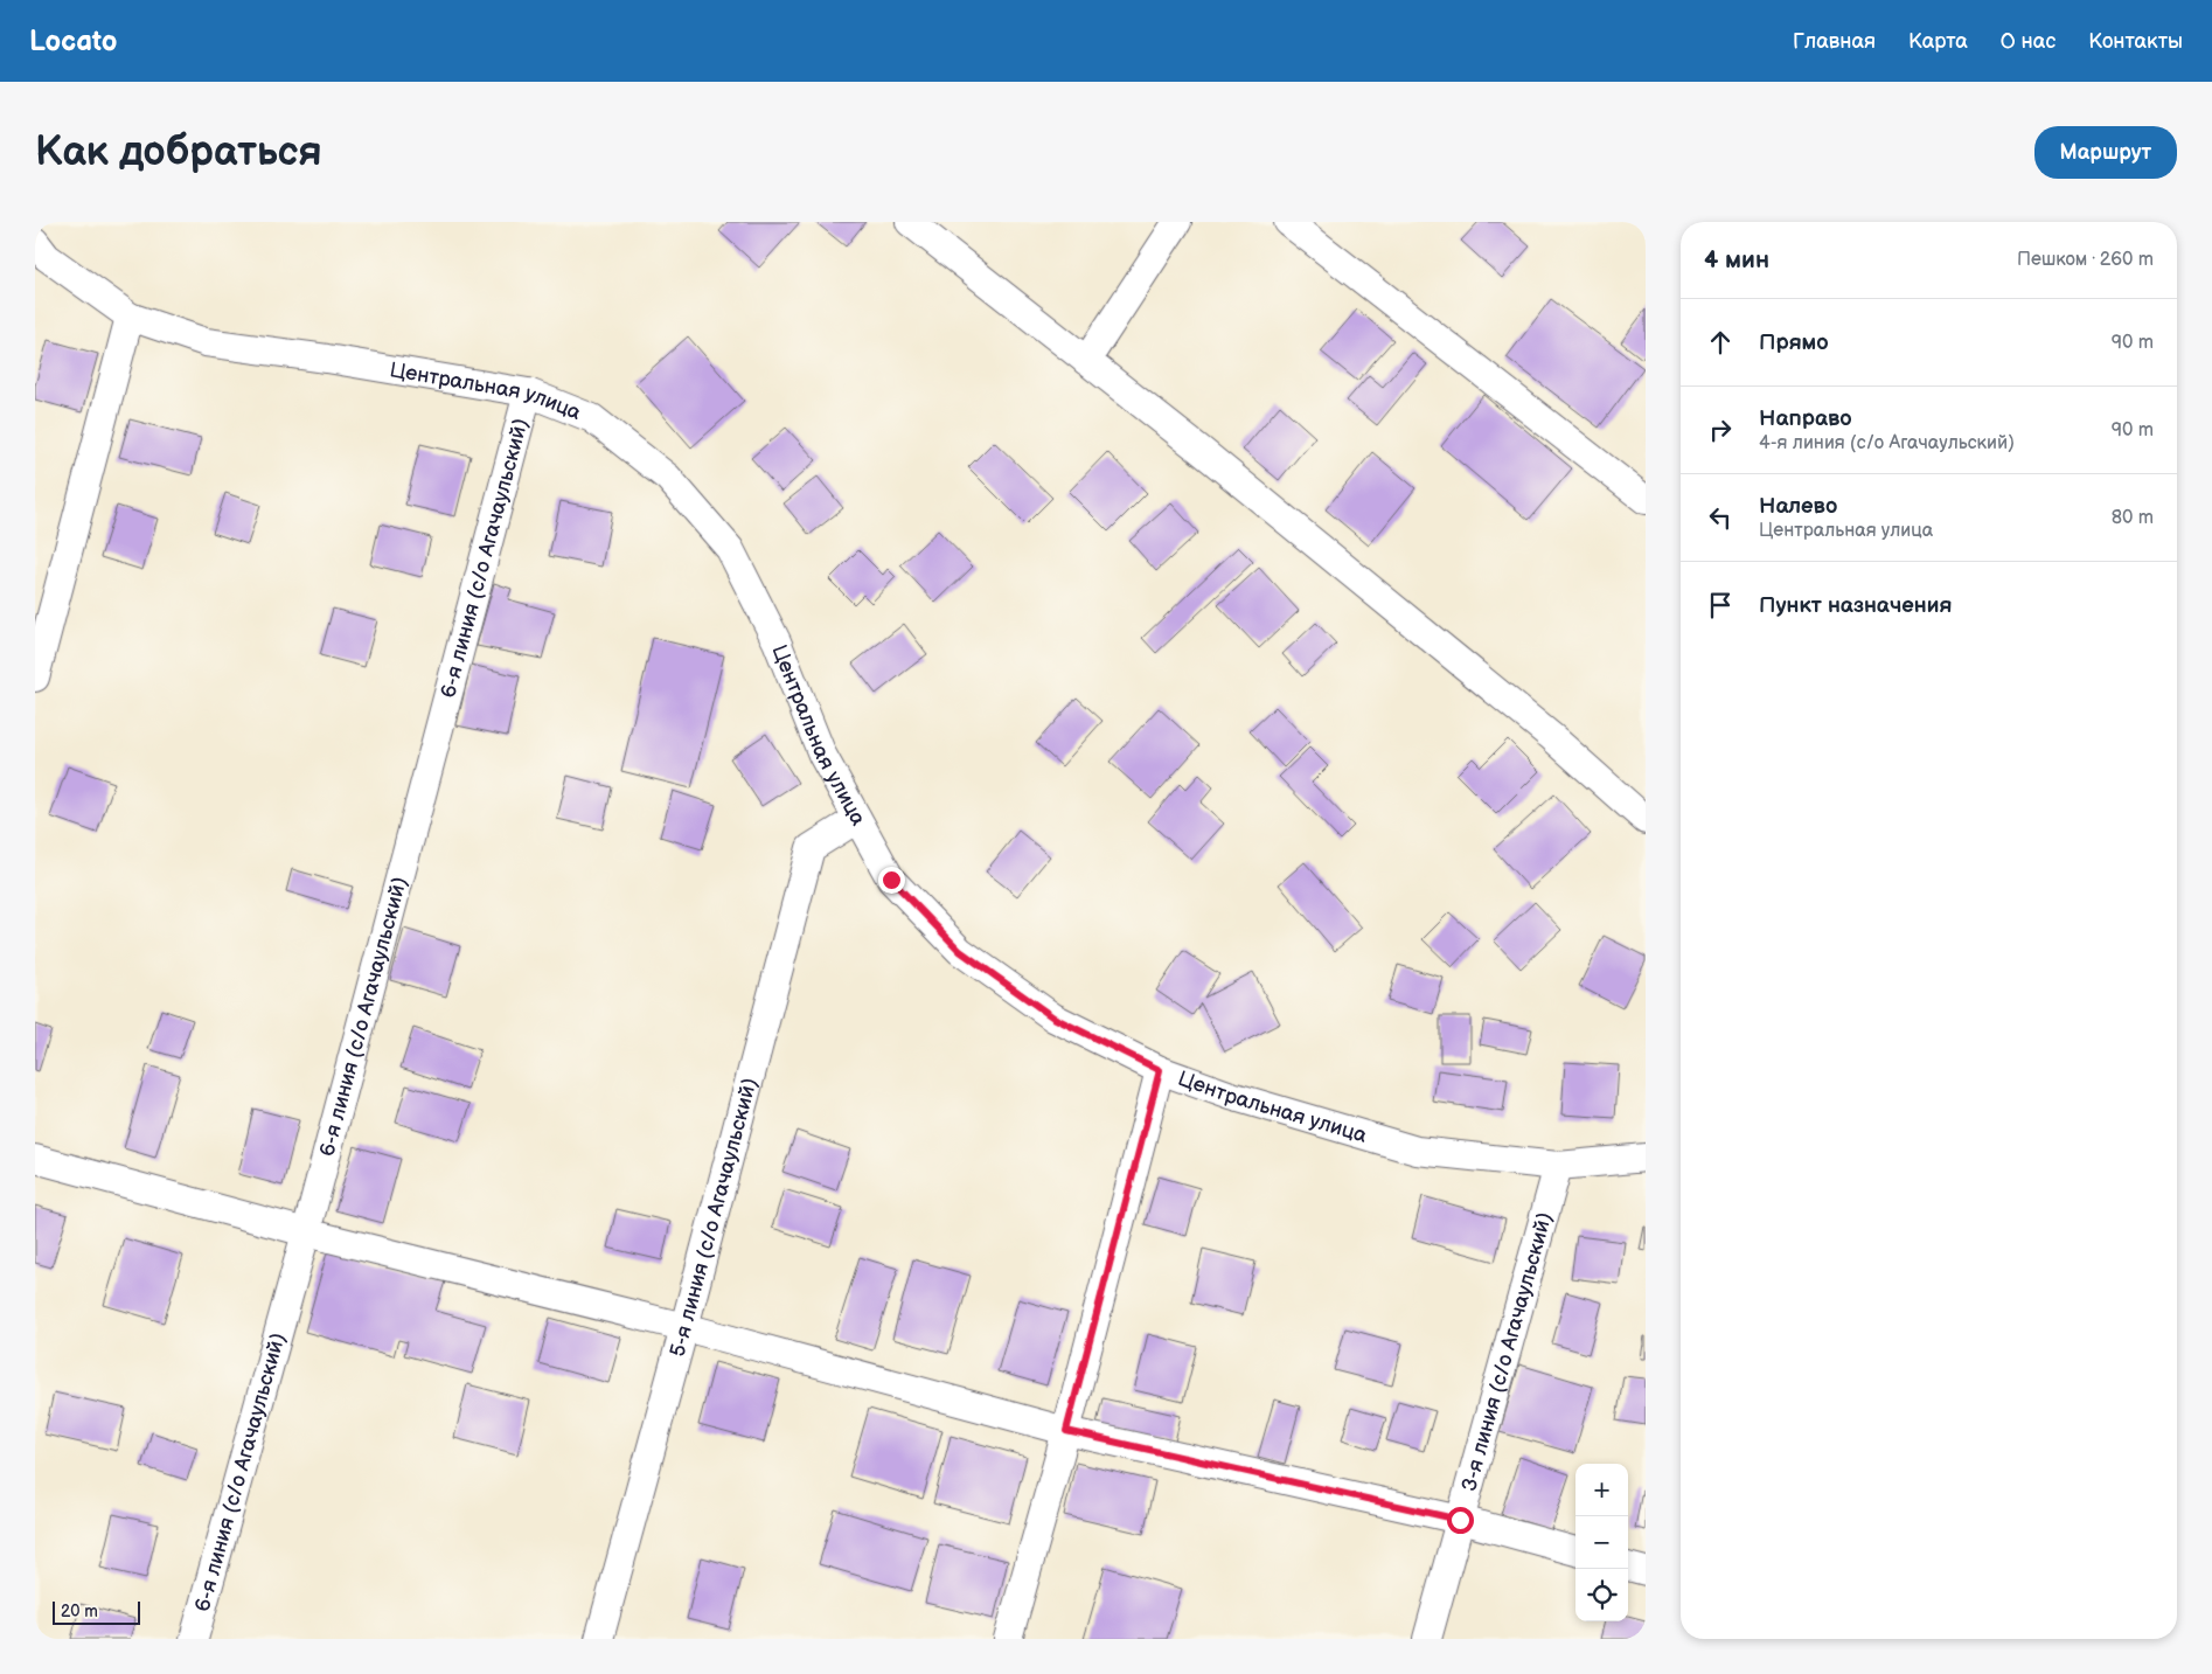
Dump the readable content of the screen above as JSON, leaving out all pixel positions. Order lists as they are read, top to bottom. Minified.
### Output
{"streets":{"street":["Центральная улица","6-я линия (с/о Агачаульский)","5-я линия (с/о Агачаульский)","3-я линия (с/о Агачаульский)"]},"crossings":[["Центральная улица","6-я линия (с/о Агачаульский)"],["Центральная улица","5-я линия (с/о Агачаульский)"],["Центральная улица","3-я линия (с/о Агачаульский)"]],"scale_bar":"20 m","page":{"header":"Locato","nav":["Главная","Карта","О нас","Контакты"],"buttons":"Маршрут","title":"Как добраться","heading":["4 мин","Пешком · 260 m"],"list":[["Прямо","90 m"],["Направо","4-я линия (с/о Агачаульский)","90 m"],["Налево","Центральная улица","80 m"],"Пункт назначения"],"map_buttons":["+","−"],"scale":"20 m"}}
